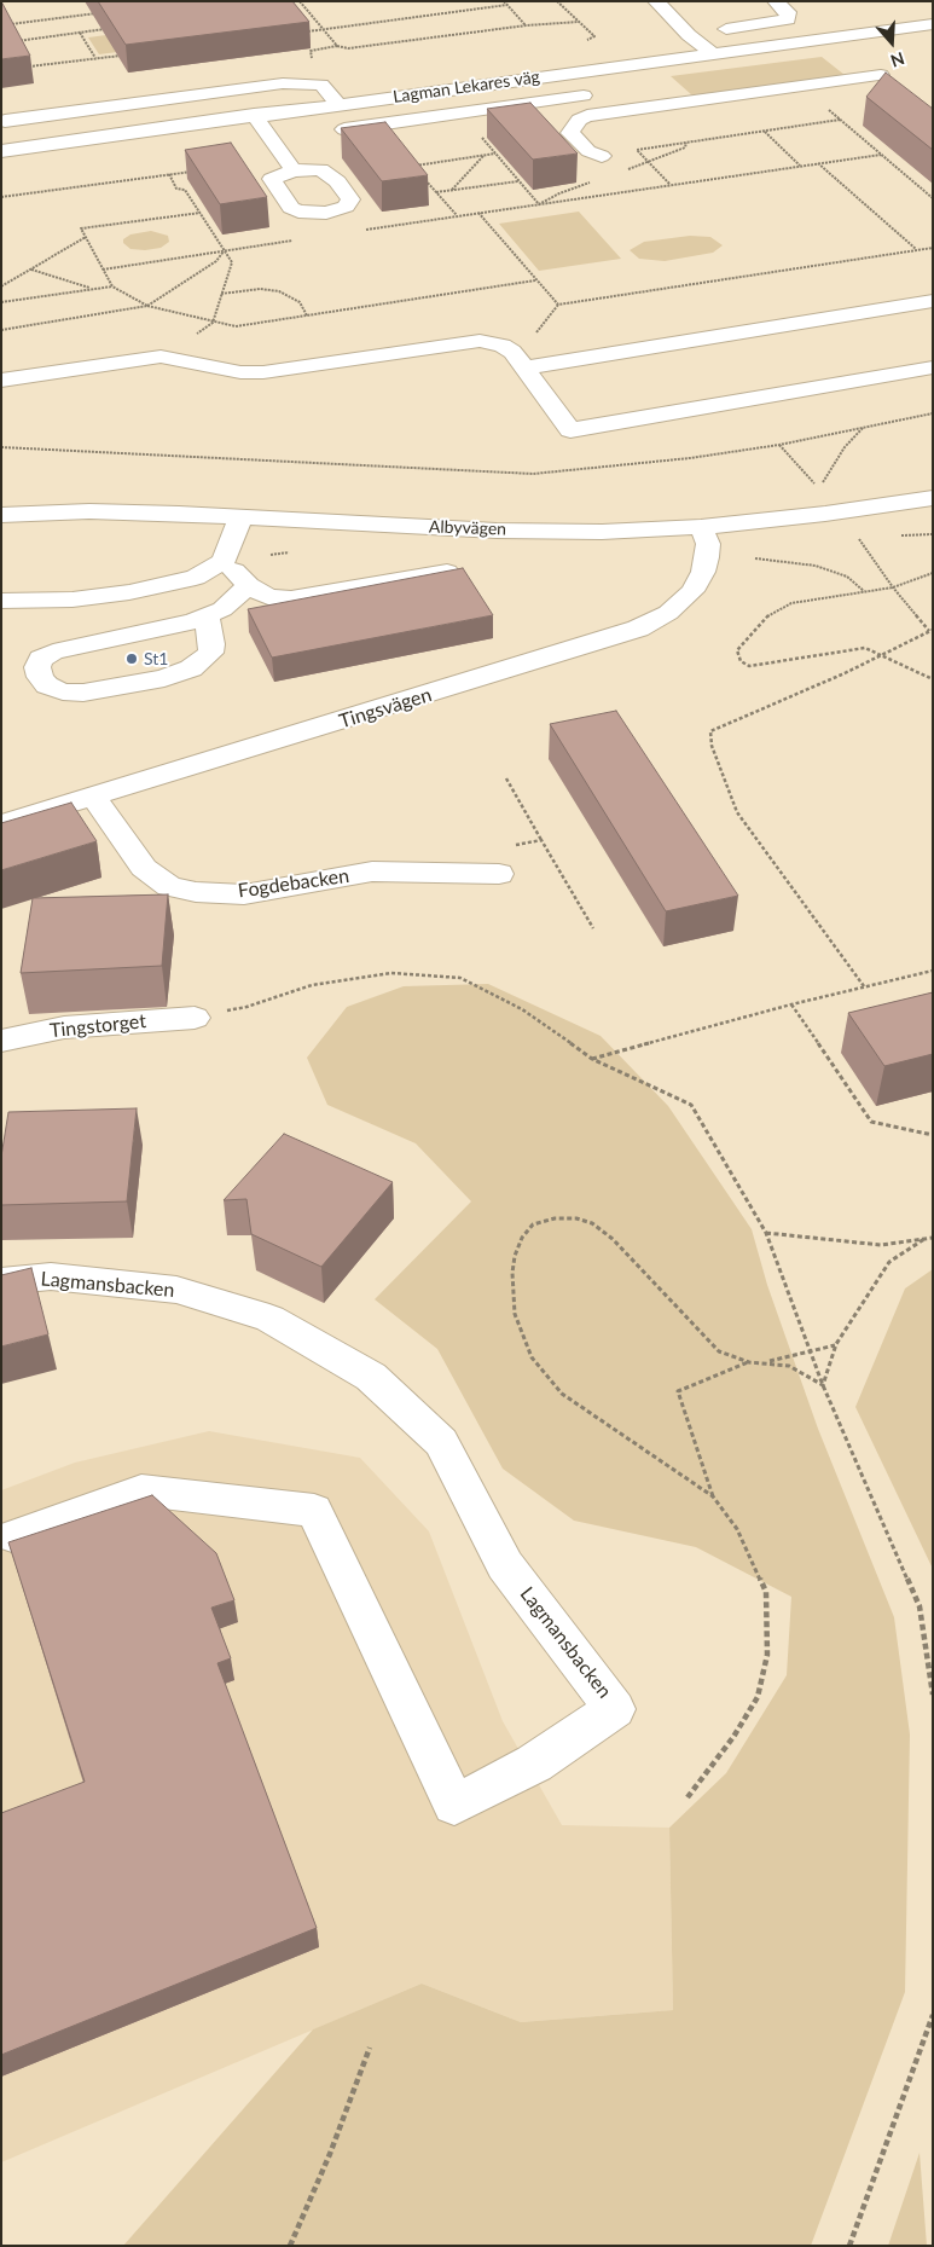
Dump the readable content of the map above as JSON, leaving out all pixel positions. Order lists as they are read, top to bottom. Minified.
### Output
{"streets":{"street":["Lagman Lekares väg","Albyvägen","Tingsvägen","Fogdebacken","Tingstorget","Lagmansbacken"]},"crossings":[["Albyvägen","Tingsvägen"],["Tingsvägen","Fogdebacken"]],"places":["St1"],"north":"bottom"}
